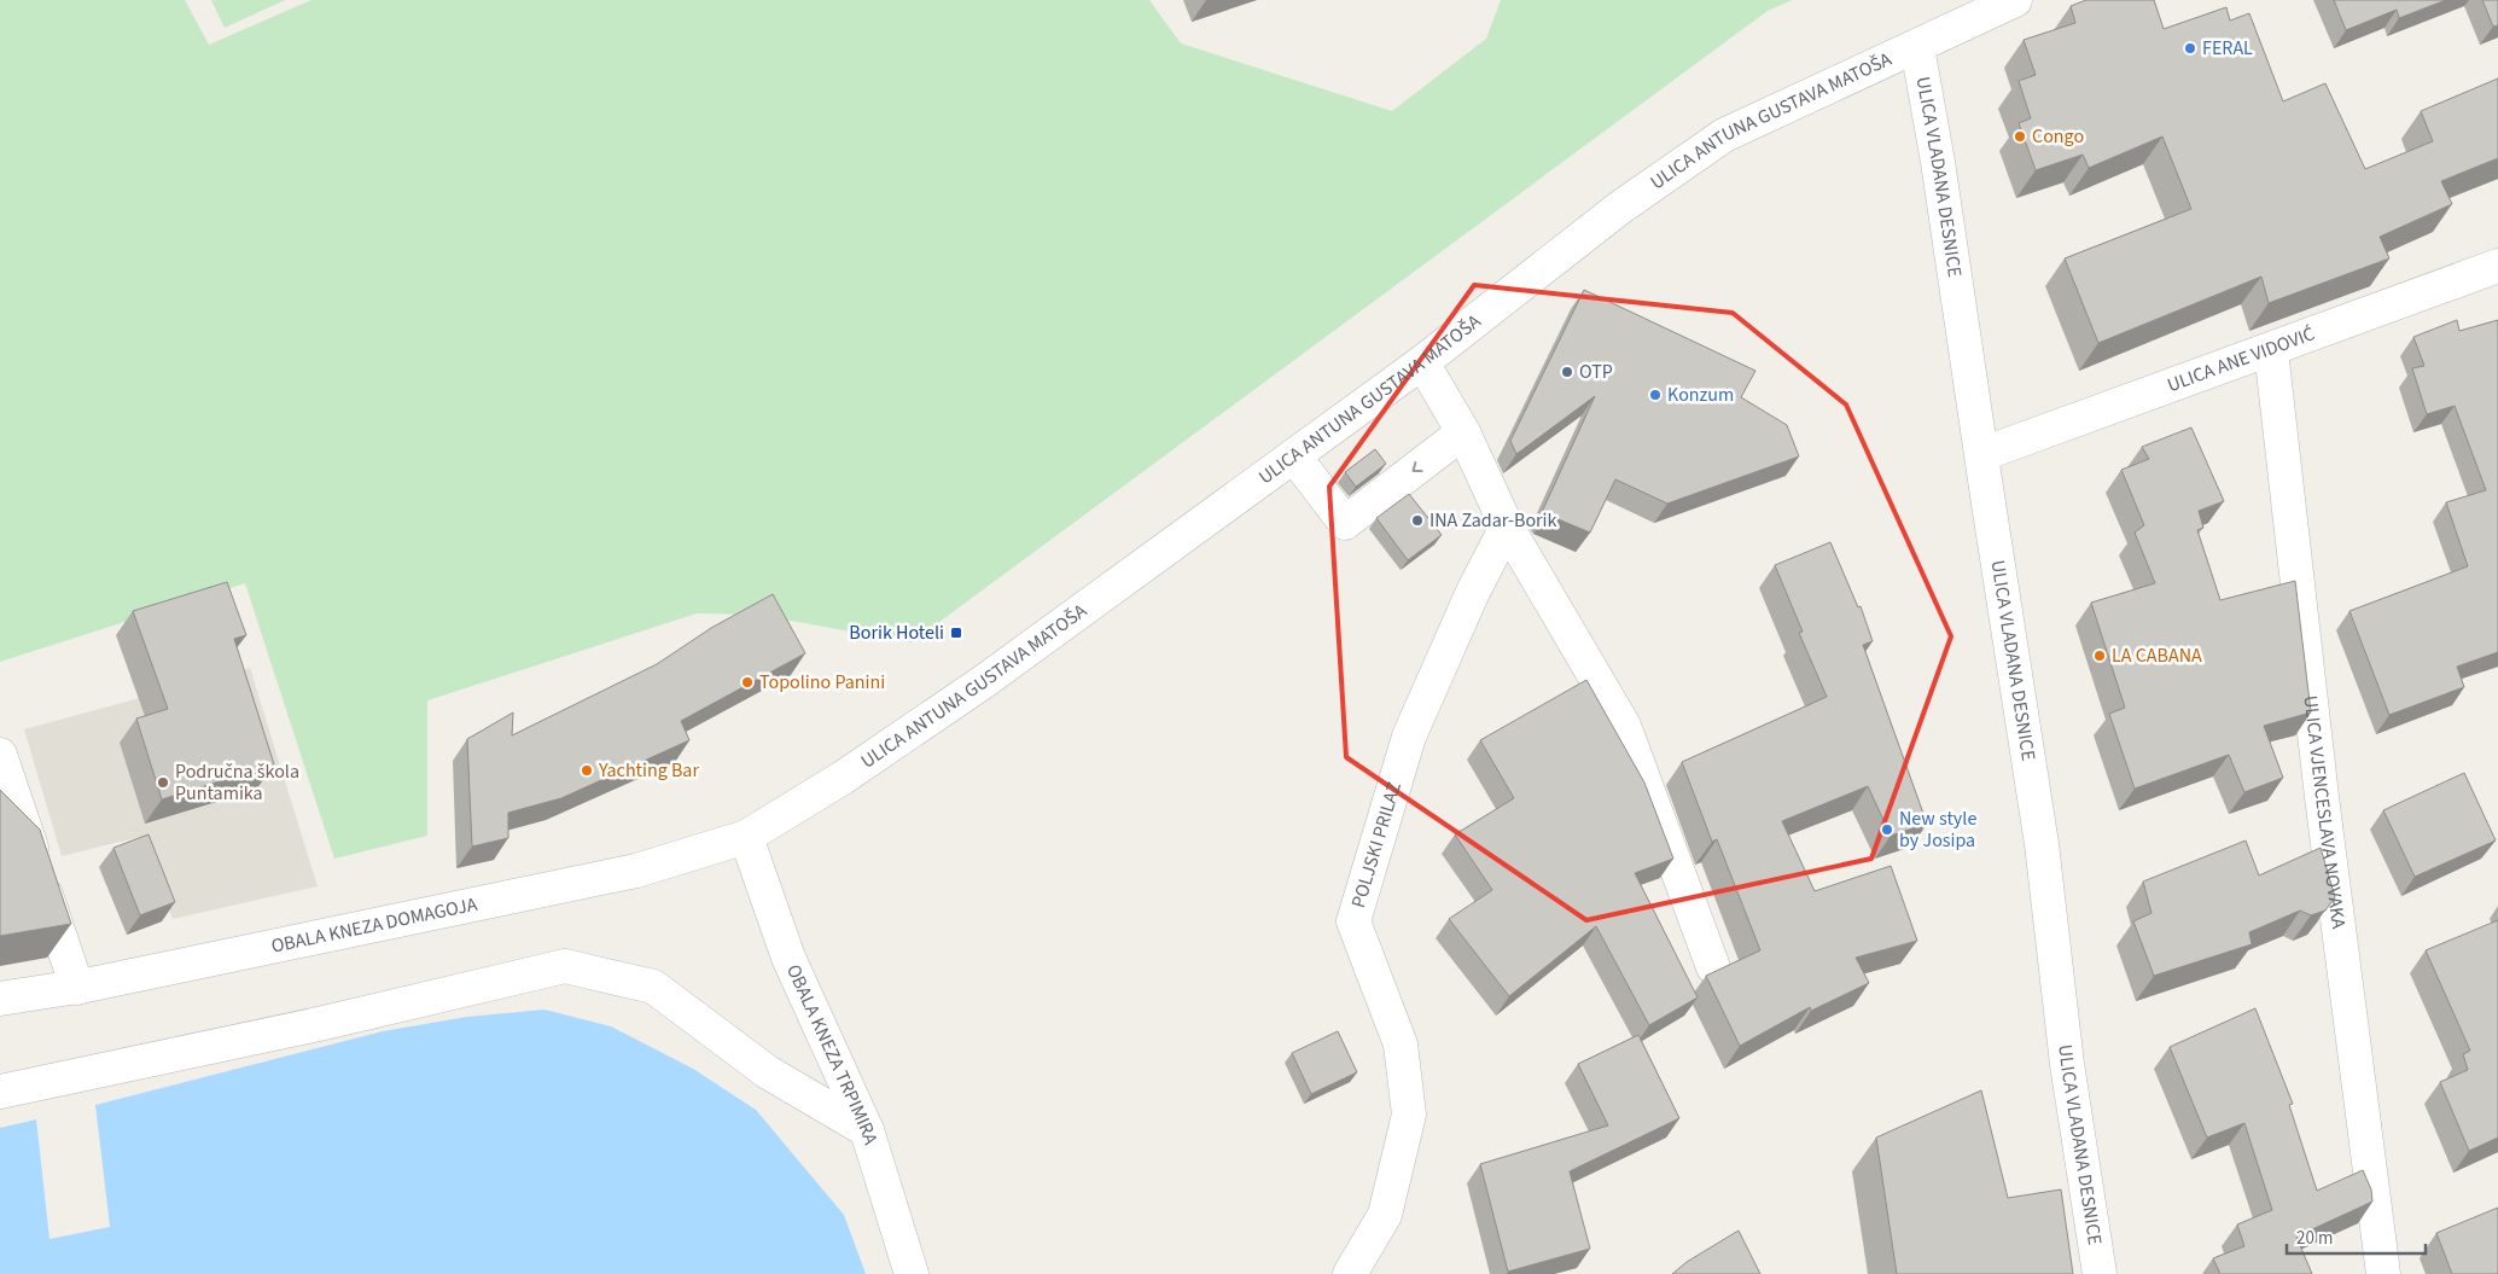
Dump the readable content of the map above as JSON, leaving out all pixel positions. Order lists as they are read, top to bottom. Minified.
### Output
{"streets":{"street":["ULICA ANTUNA GUSTAVA MATOŠA","ULICA VLADANA DESNICE","ULICA ANE VIDOVIĆ","ULICA VJENCESLAVA NOVAKA","POLJSKI PRILAZ","OBALA KNEZA DOMAGOJA","OBALA KNEZA TRPIMIRA"]},"crossings":[["ULICA ANTUNA GUSTAVA MATOŠA","ULICA VLADANA DESNICE"],["ULICA ANTUNA GUSTAVA MATOŠA","OBALA KNEZA DOMAGOJA"],["ULICA ANTUNA GUSTAVA MATOŠA","OBALA KNEZA TRPIMIRA"],["ULICA VLADANA DESNICE","ULICA ANE VIDOVIĆ"],["ULICA ANE VIDOVIĆ","ULICA VJENCESLAVA NOVAKA"],["OBALA KNEZA DOMAGOJA","OBALA KNEZA TRPIMIRA"]],"places":{"other":["FERAL","Congo","OTP","Konzum","INA Zadar-Borik","LA CABANA","Topolino Panini","Yachting Bar","Područna škola Puntamika","New style by Josipa"],"transit":["Borik Hoteli"]},"scale_bar":"20 m"}
